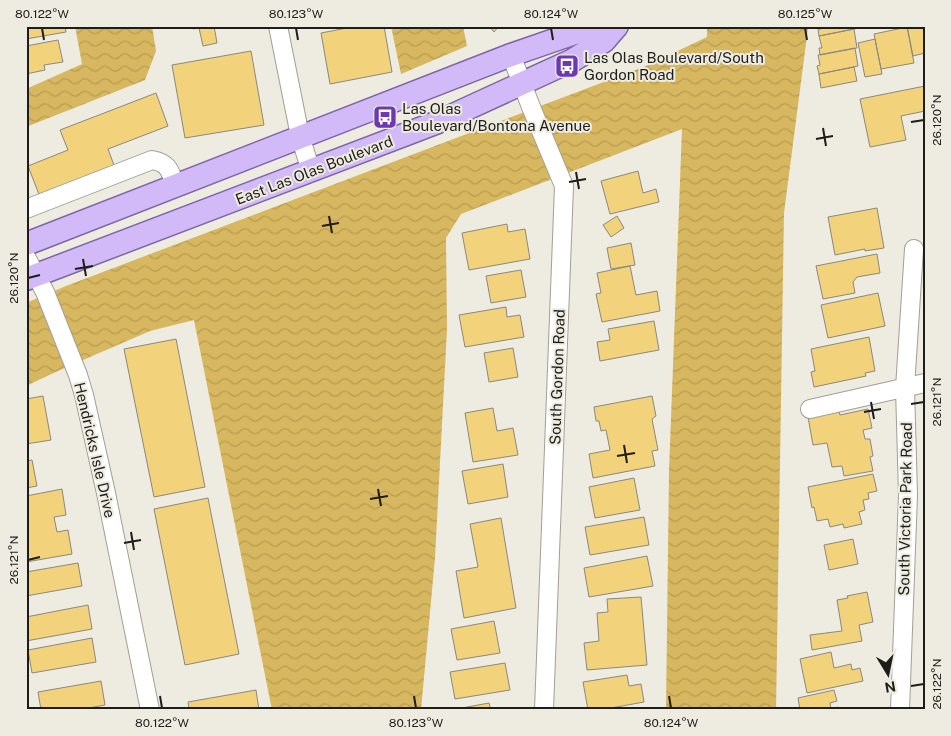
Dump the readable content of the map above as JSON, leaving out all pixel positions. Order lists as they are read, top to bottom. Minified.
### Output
{"streets":{"main road":["East Las Olas Boulevard"],"street":["South Gordon Road","Hendricks Isle Drive","South Victoria Park Road"]},"crossings":[["East Las Olas Boulevard","South Gordon Road"],["East Las Olas Boulevard","Hendricks Isle Drive"]],"places":{"bus stop":["Las Olas Boulevard/South Gordon Road","Las Olas Boulevard/Bontona Avenue"]},"north":"bottom","coordinates":["80.122°W","80.123°W","80.124°W","80.125°W","26.120°N","26.121°N","26.122°N"]}
